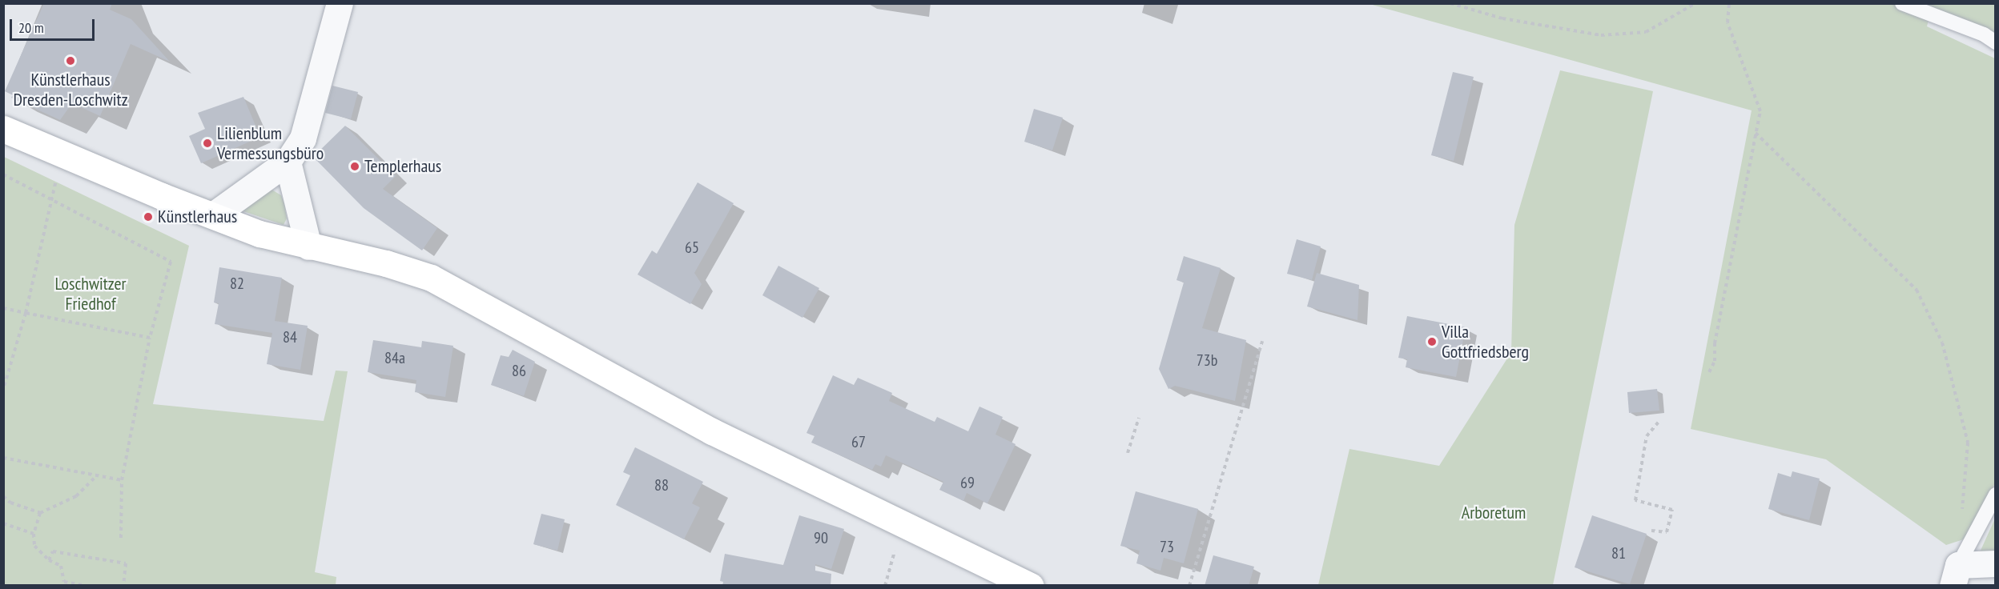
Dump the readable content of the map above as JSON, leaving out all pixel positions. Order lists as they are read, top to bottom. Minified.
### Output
{"parks":["Loschwitzer Friedhof","Arboretum"],"places":["Künstlerhaus Dresden-Loschwitz","Lilienblum Vermessungsbüro","Templerhaus","Künstlerhaus","Villa Gottfriedsberg"],"house_numbers":["65","82","84","84a","73b","86","67","69","88","90","73","81"],"scale_bar":"20 m"}
